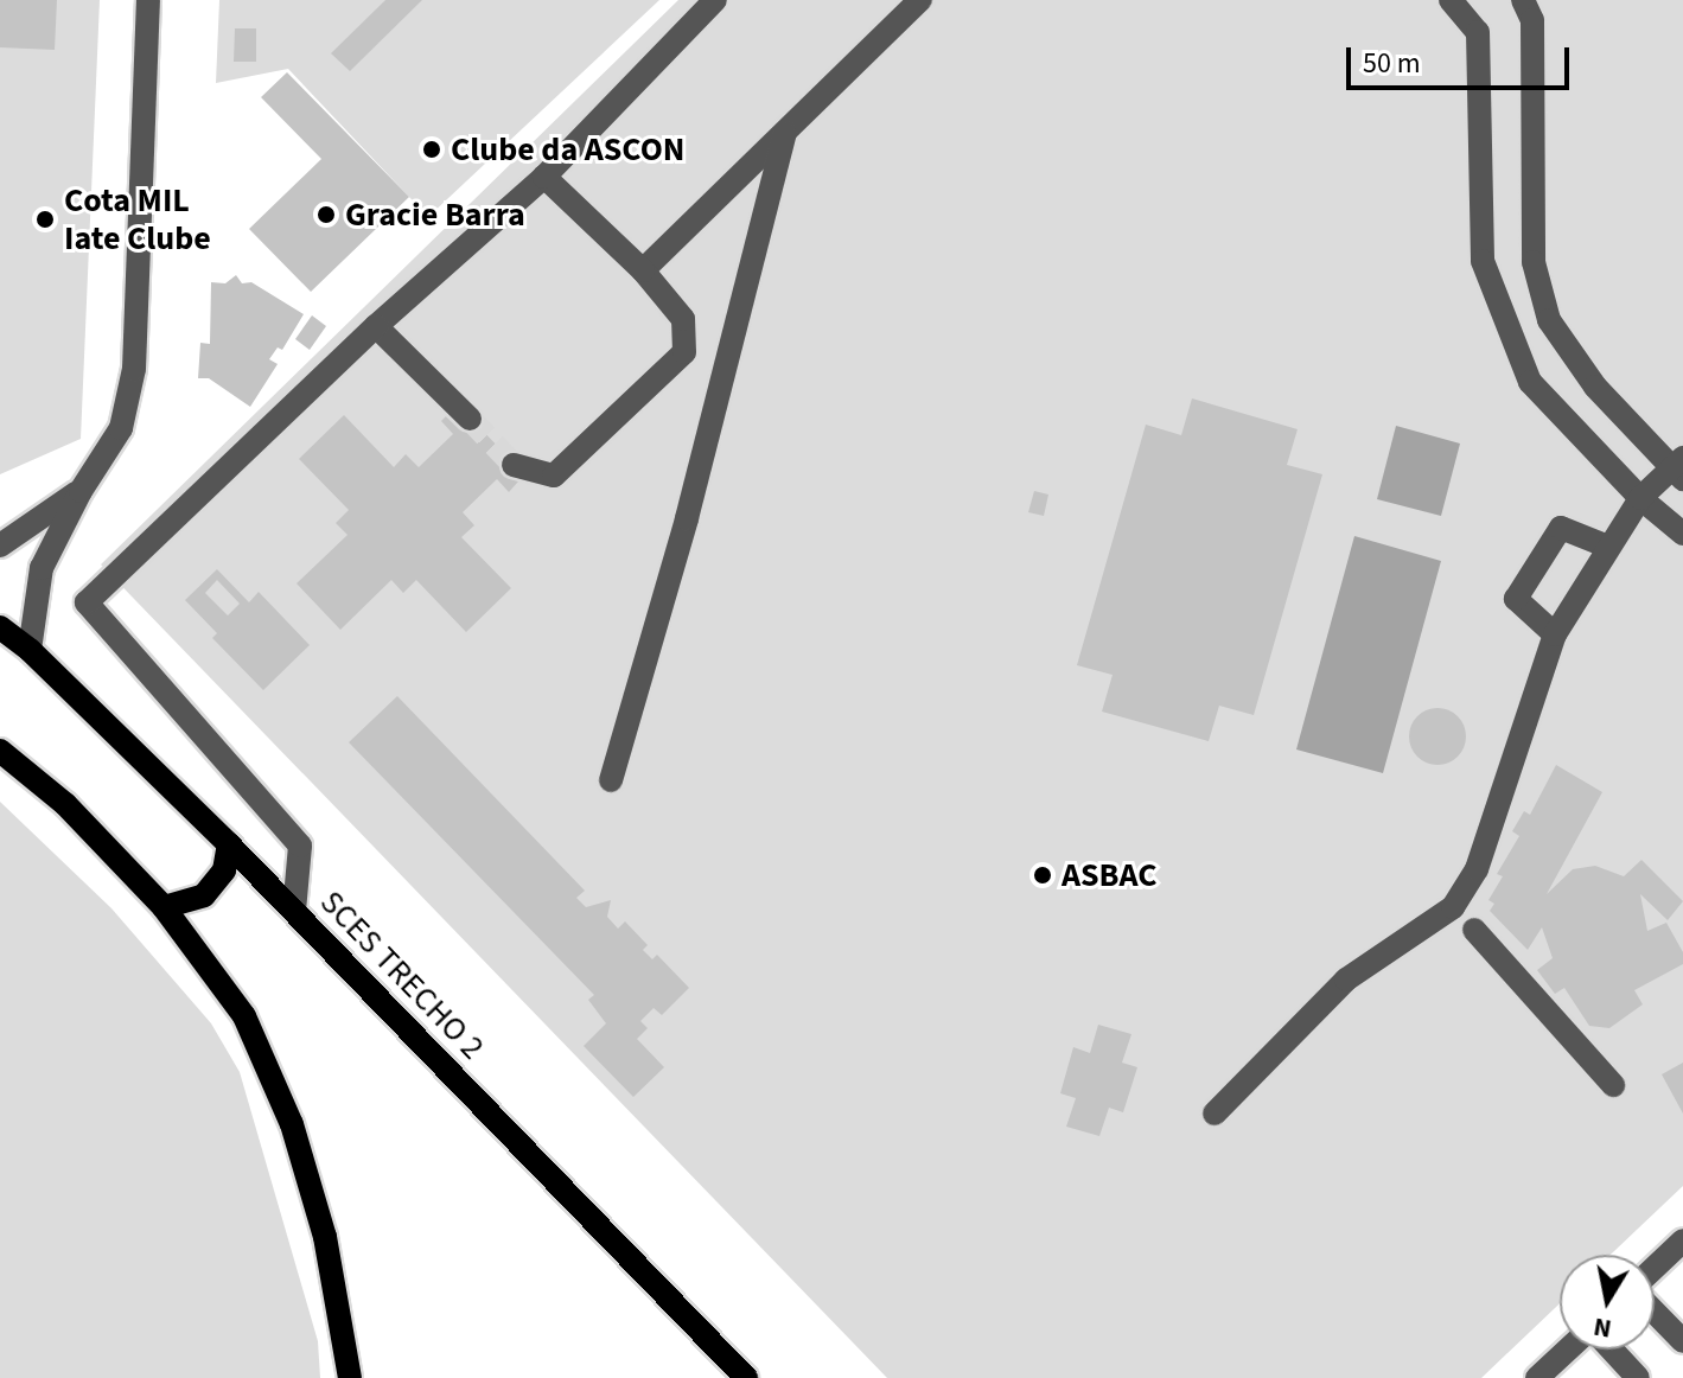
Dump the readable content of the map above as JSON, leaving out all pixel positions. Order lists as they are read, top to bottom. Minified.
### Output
{"streets":{"main road":["SCES TRECHO 2"]},"places":["Clube da ASCON","Gracie Barra","Cota MIL Iate Clube","ASBAC"],"scale_bar":"50 m","north":"bottom"}
